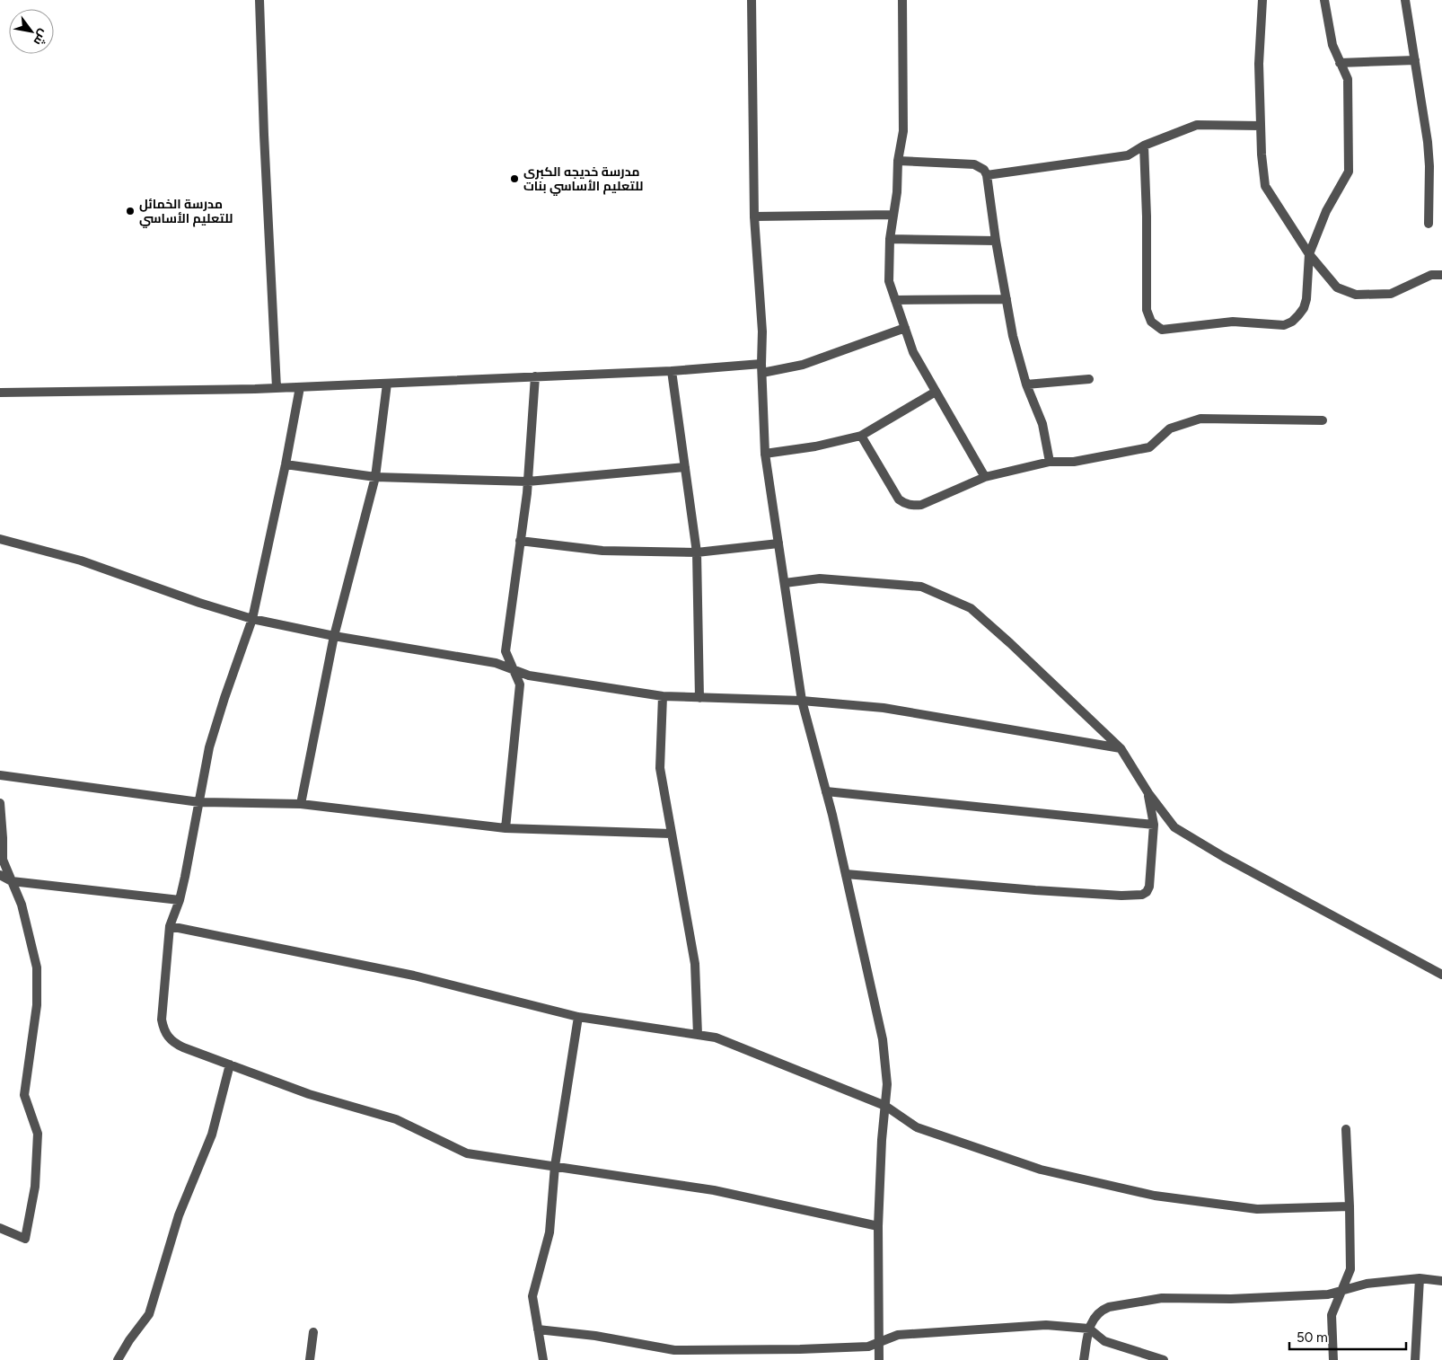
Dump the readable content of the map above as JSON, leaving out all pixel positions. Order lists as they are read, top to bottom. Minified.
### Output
{"places":["مدرسة خديجه الكبرى للتعليم الأساسي بنات","مدرسة الخمائل للتعليم الأساسي"],"scale_bar":"50 m","north":"bottom right"}
